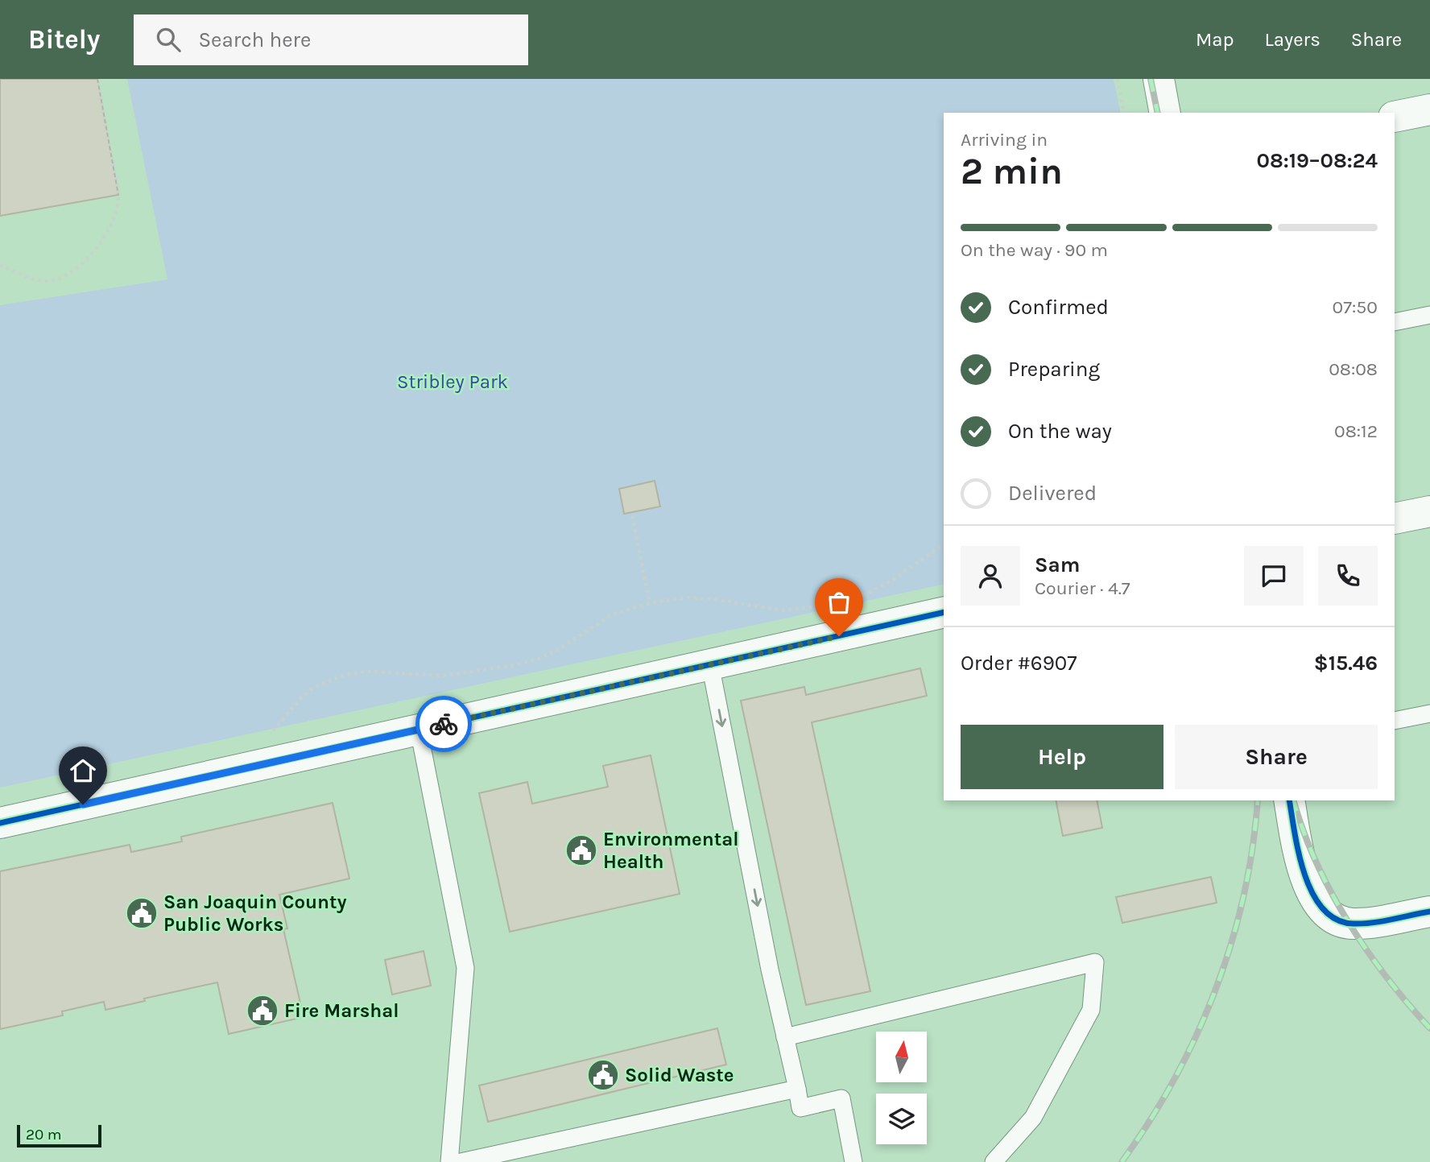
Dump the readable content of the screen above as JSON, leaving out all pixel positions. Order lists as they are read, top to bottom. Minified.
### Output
{"parks":["Stribley Park"],"places":{"public building":["Environmental Health","San Joaquin County Public Works","Fire Marshal","Solid Waste"]},"scale_bar":"20 m","north":"top","page":{"header":"Bitely","search":"Search here","nav":["Map","Layers","Share"],"heading":["2 min","Arriving in","08:19–08:24"],"panel":["Sam","Courier · 4.7","Order #6907","$15.46"],"bar":"On the way · 90 m","list":[["Confirmed","07:50"],["Preparing","08:08"],["On the way","08:12"],"Delivered"],"buttons":["Help","Share"],"scale":"20 m"}}
